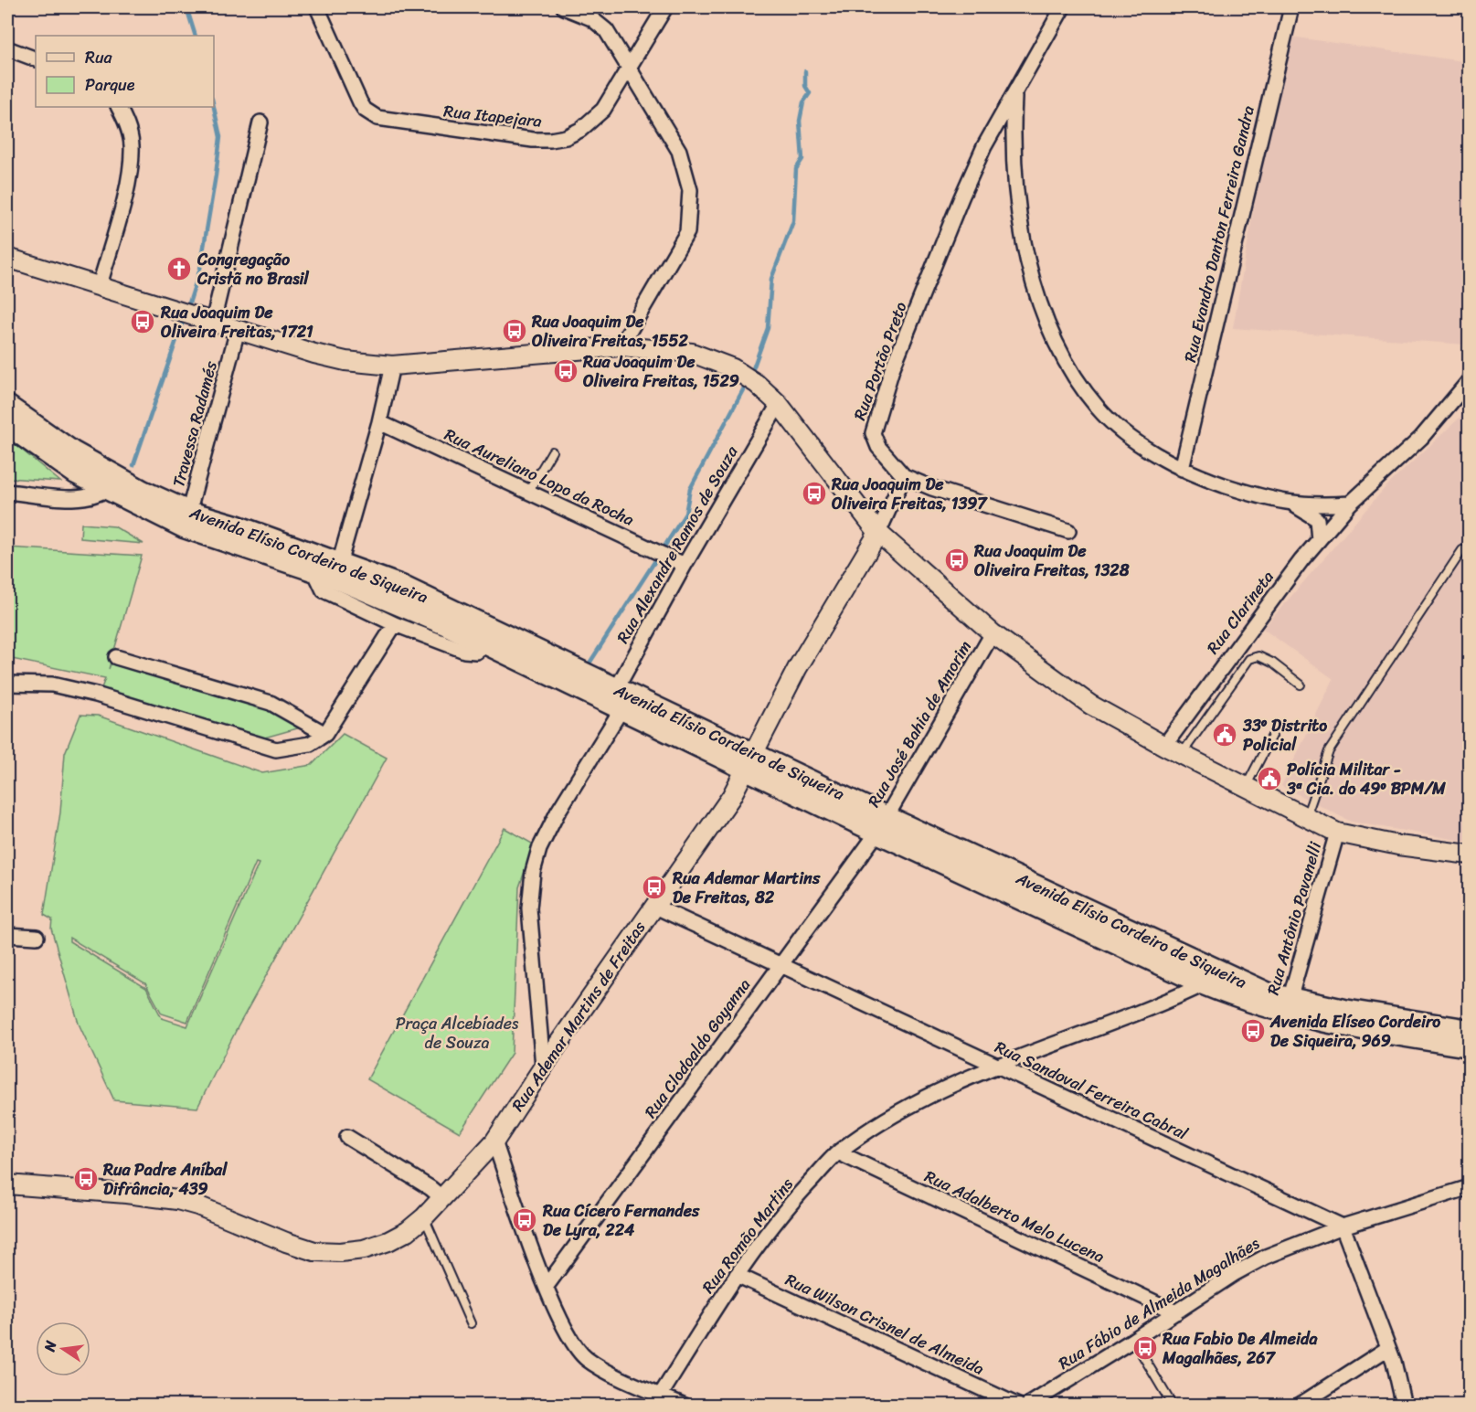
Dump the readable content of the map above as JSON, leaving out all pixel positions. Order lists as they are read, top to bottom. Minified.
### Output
{"streets":{"main road":["Avenida Elísio Cordeiro de Siqueira"],"street":["Rua Itapejara","Rua Evandro Danton Ferreira Gandra","Rua Portão Preto","Travessa Radamés","Rua Aureliano Lopo da Rocha","Rua Alexandre Ramos de Souza","Rua Clarineta","Rua José Bahia de Amorim","Rua Antônio Pavanelli","Rua Ademar Martins de Freitas","Rua Clodoaldo Goyanna","Rua Sandoval Ferreira Cabral","Rua Adalberto Melo Lucena","Rua Romão Martins","Rua Fábio de Almeida Magalhães","Rua Wilson Crisnel de Almeida"]},"crossings":[["Travessa Radamés","Avenida Elísio Cordeiro de Siqueira"],["Rua Aureliano Lopo da Rocha","Rua Alexandre Ramos de Souza"],["Rua Alexandre Ramos de Souza","Avenida Elísio Cordeiro de Siqueira"],["Rua Alexandre Ramos de Souza","Rua Ademar Martins de Freitas"],["Avenida Elísio Cordeiro de Siqueira","Rua José Bahia de Amorim"],["Avenida Elísio Cordeiro de Siqueira","Rua Antônio Pavanelli"],["Avenida Elísio Cordeiro de Siqueira","Rua Ademar Martins de Freitas"],["Avenida Elísio Cordeiro de Siqueira","Rua Clodoaldo Goyanna"],["Avenida Elísio Cordeiro de Siqueira","Rua Romão Martins"],["Rua José Bahia de Amorim","Rua Clodoaldo Goyanna"],["Rua Ademar Martins de Freitas","Rua Sandoval Ferreira Cabral"],["Rua Clodoaldo Goyanna","Rua Sandoval Ferreira Cabral"],["Rua Sandoval Ferreira Cabral","Rua Romão Martins"],["Rua Sandoval Ferreira Cabral","Rua Fábio de Almeida Magalhães"],["Rua Adalberto Melo Lucena","Rua Romão Martins"],["Rua Adalberto Melo Lucena","Rua Fábio de Almeida Magalhães"],["Rua Romão Martins","Rua Wilson Crisnel de Almeida"]],"parks":["Praça Alcebíades de Souza"],"places":{"church":["Congregação Cristã no Brasil"],"bus stop":["Rua Joaquim De Oliveira Freitas, 1721","Rua Joaquim De Oliveira Freitas, 1552","Rua Joaquim De Oliveira Freitas, 1529","Rua Joaquim De Oliveira Freitas, 1397","Rua Joaquim De Oliveira Freitas, 1328","Rua Ademar Martins De Freitas, 82","Avenida Elíseo Cordeiro De Siqueira, 969","Rua Padre Aníbal Difrância, 439","Rua Cícero Fernandes De Lyra, 224","Rua Fabio De Almeida Magalhães, 267"],"public building":["33º Distrito Policial","Polícia Militar - 3ª Cia. do 49º BPM/M"]},"legend":["Rua","Parque"],"north":"left"}
